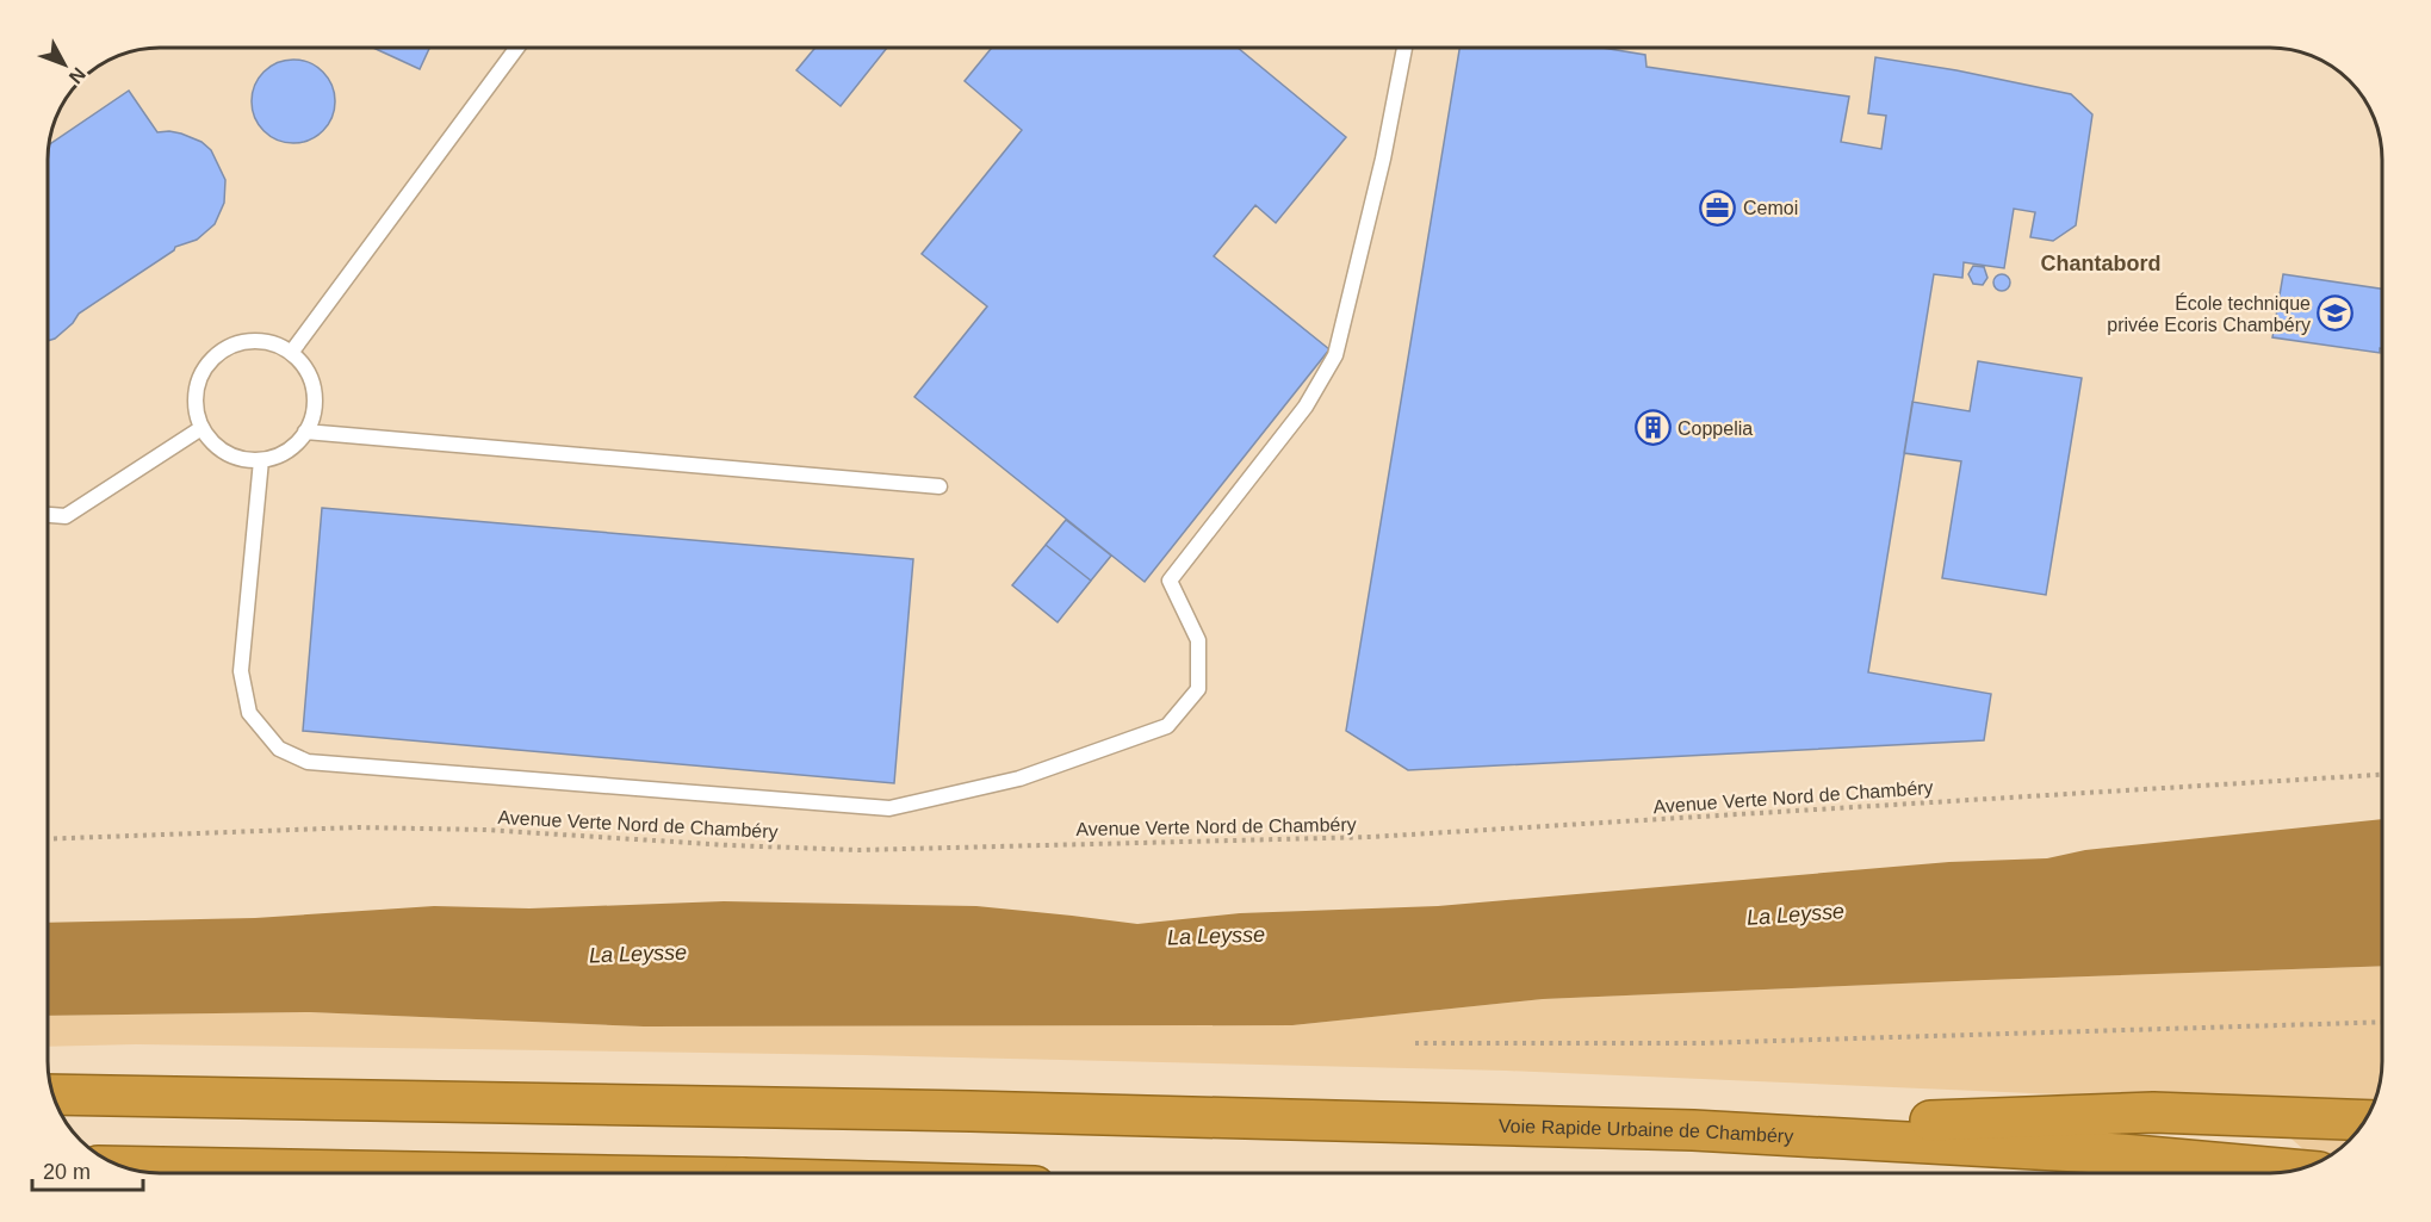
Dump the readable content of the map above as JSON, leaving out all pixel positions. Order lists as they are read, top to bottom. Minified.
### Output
{"streets":{"highway":["Voie Rapide Urbaine de Chambéry"],"path":["Avenue Verte Nord de Chambéry"]},"districts":["Chantabord"],"water":["La Leysse"],"places":{"office":["Cemoi"],"school or university":["École technique privée Ecoris Chambéry"],"building":["Coppelia"]},"scale_bar":"20 m","north":"bottom right"}
